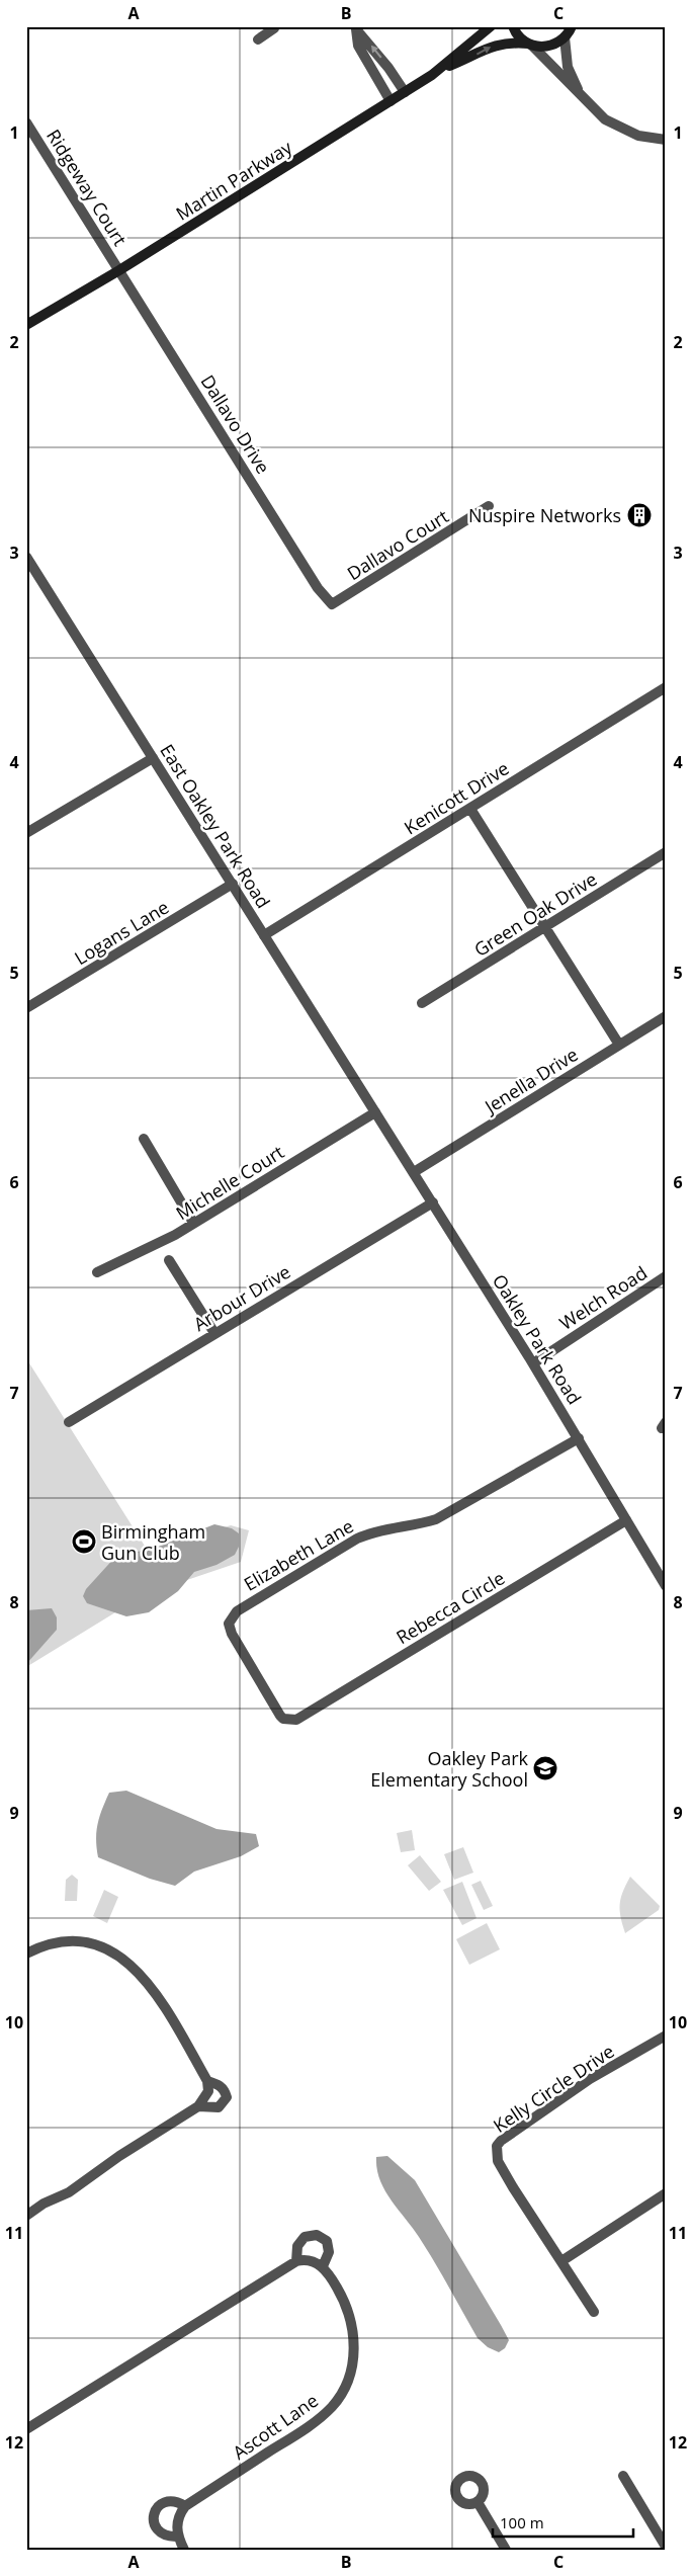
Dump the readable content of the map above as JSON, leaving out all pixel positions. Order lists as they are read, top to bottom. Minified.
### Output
{"streets":{"main road":["Martin Parkway"],"street":["Ridgeway Court","Dallavo Drive","Dallavo Court","Kenicott Drive","East Oakley Park Road","Green Oak Drive","Logans Lane","Jenella Drive","Michelle Court","Arbour Drive","Welch Road","Oakley Park Road","Elizabeth Lane","Rebecca Circle","Kelly Circle Drive","Ascott Lane"]},"crossings":[["Martin Parkway","Ridgeway Court"],["Martin Parkway","Dallavo Drive"],["Ridgeway Court","Dallavo Drive"],["Dallavo Drive","Dallavo Court"],["Kenicott Drive","East Oakley Park Road"],["East Oakley Park Road","Logans Lane"],["East Oakley Park Road","Michelle Court"],["East Oakley Park Road","Oakley Park Road"],["Jenella Drive","Oakley Park Road"],["Michelle Court","Oakley Park Road"],["Arbour Drive","Oakley Park Road"],["Welch Road","Oakley Park Road"],["Oakley Park Road","Elizabeth Lane"],["Oakley Park Road","Rebecca Circle"],["Elizabeth Lane","Rebecca Circle"]],"places":{"building":["Nuspire Networks"],"sports":["Birmingham Gun Club"],"school or university":["Oakley Park Elementary School"]},"scale_bar":"100 m","grid":{"columns":["A","B","C"],"rows":["1","2","3","4","5","6","7","8","9","10","11","12"]}}
